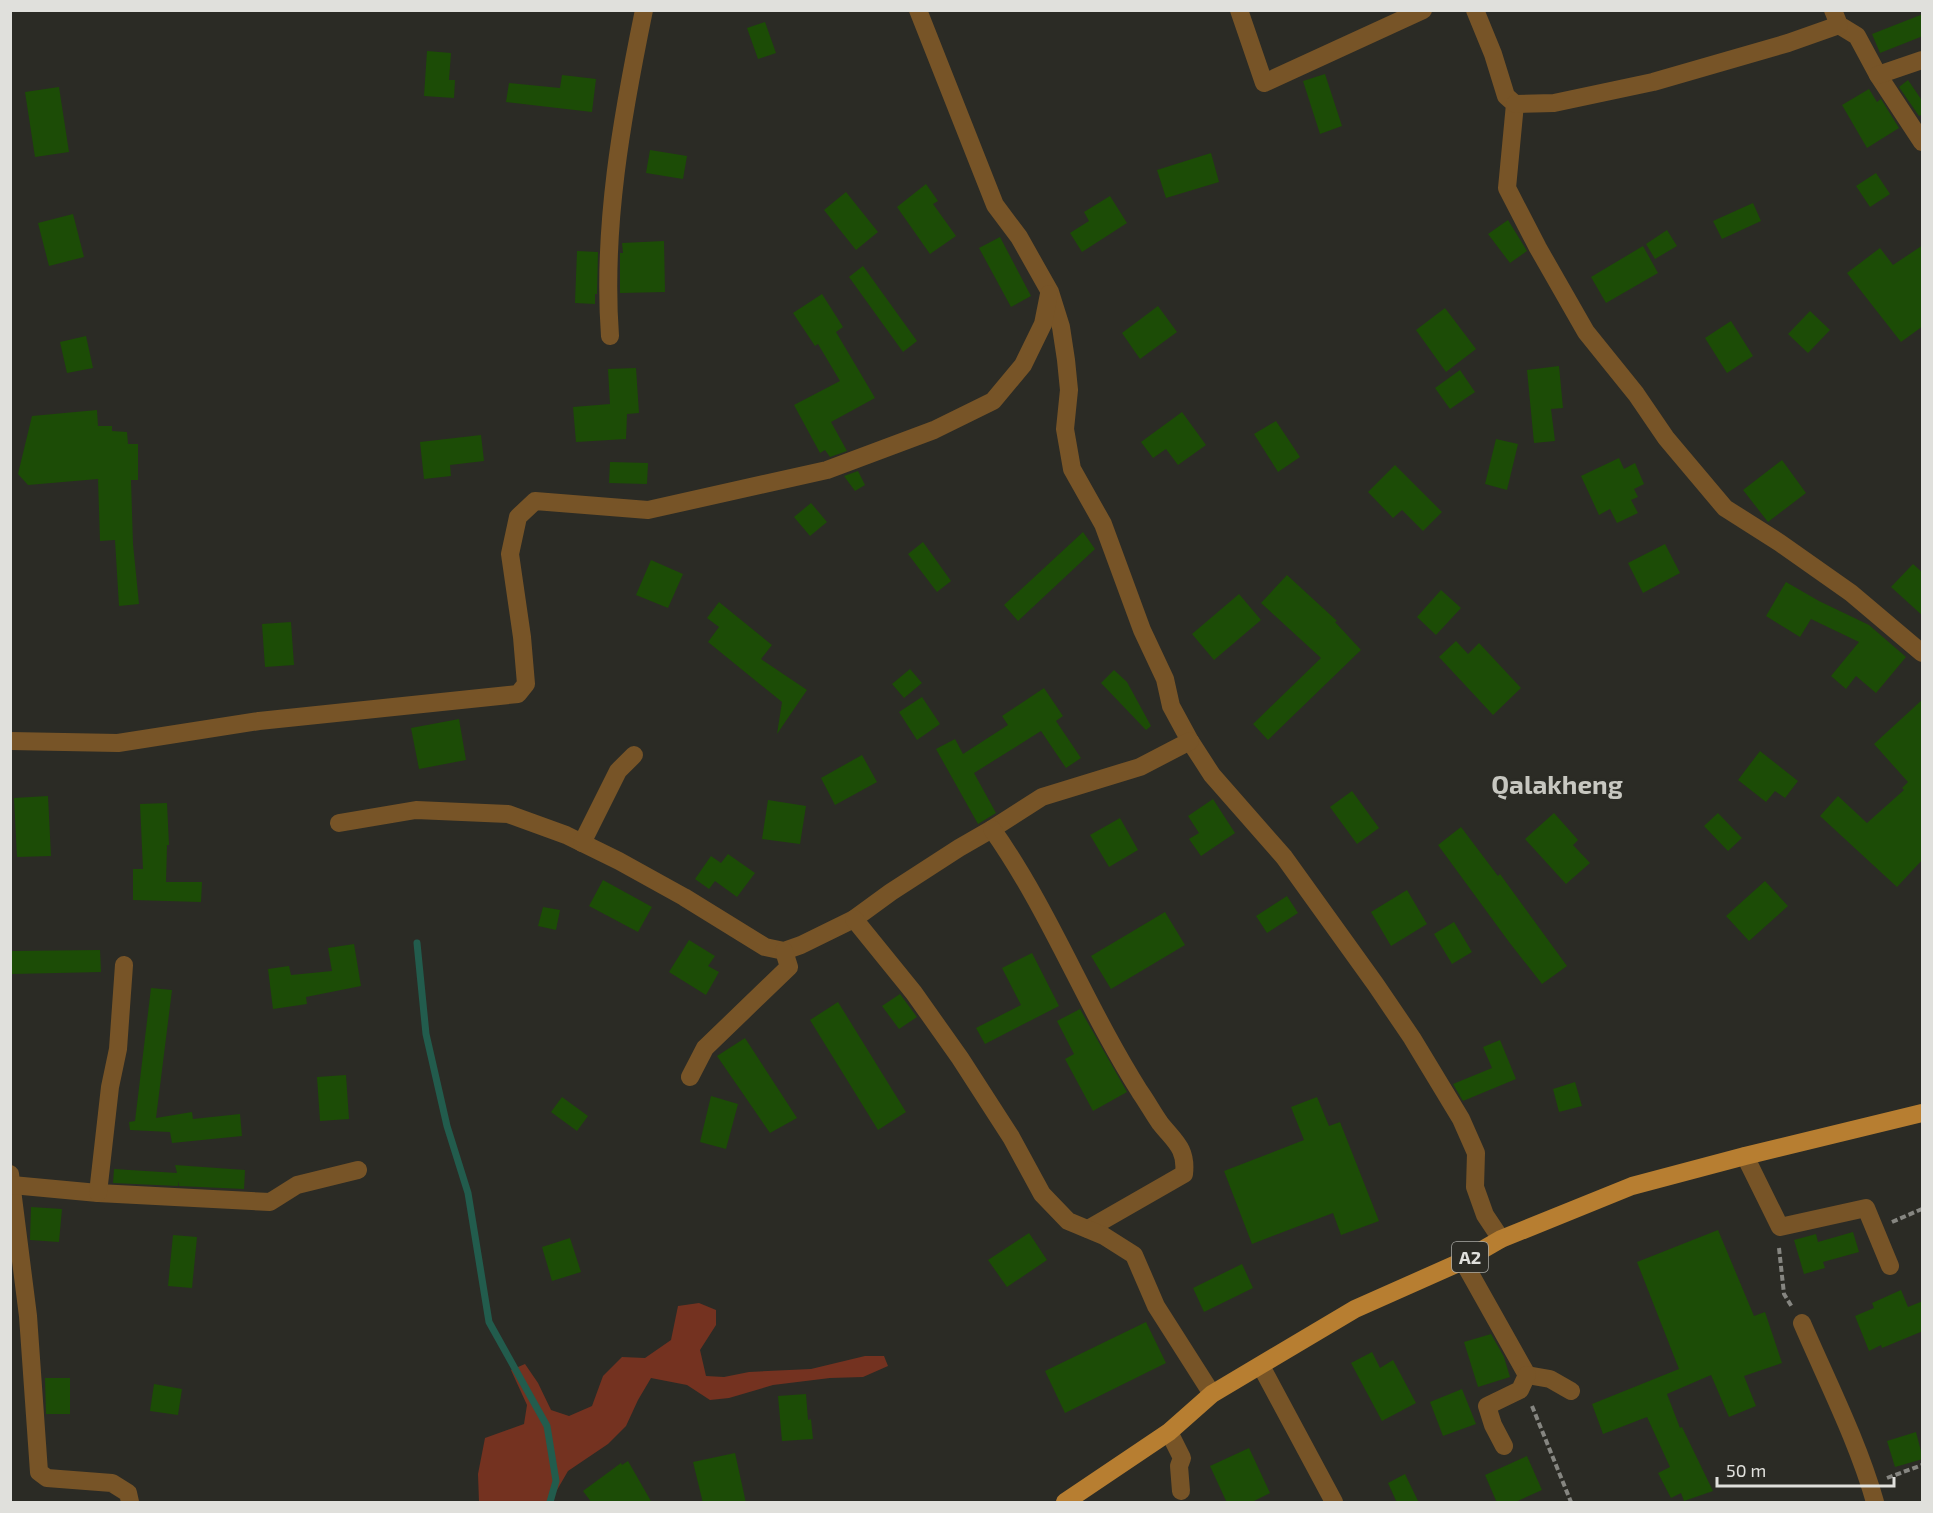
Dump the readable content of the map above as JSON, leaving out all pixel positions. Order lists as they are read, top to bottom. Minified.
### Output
{"streets":{"main road":["A2"]},"districts":["Qalakheng"],"scale_bar":"50 m"}
